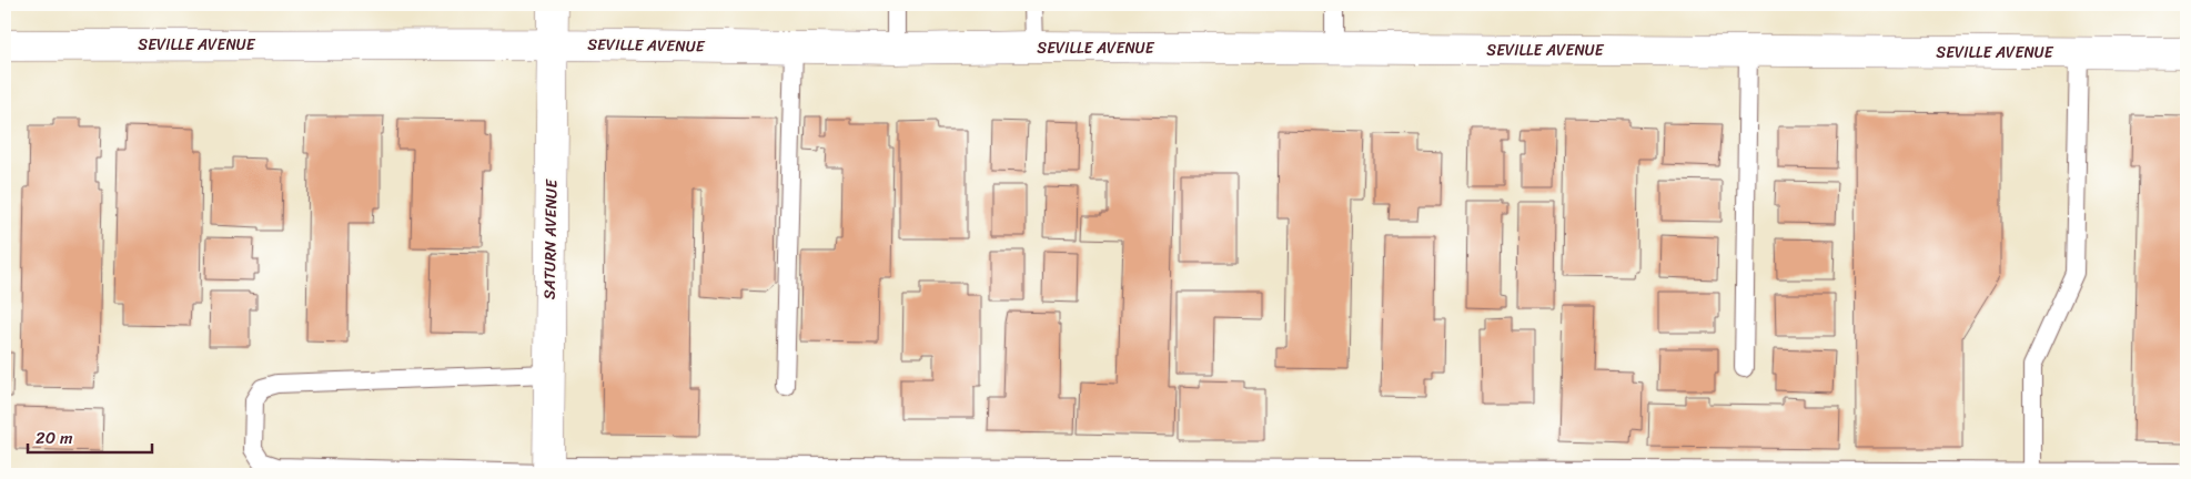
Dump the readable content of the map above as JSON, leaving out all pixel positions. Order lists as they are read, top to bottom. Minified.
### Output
{"streets":{"street":["SEVILLE AVENUE","SATURN AVENUE"]},"crossings":[["SEVILLE AVENUE","SATURN AVENUE"]],"scale_bar":"20 m"}
